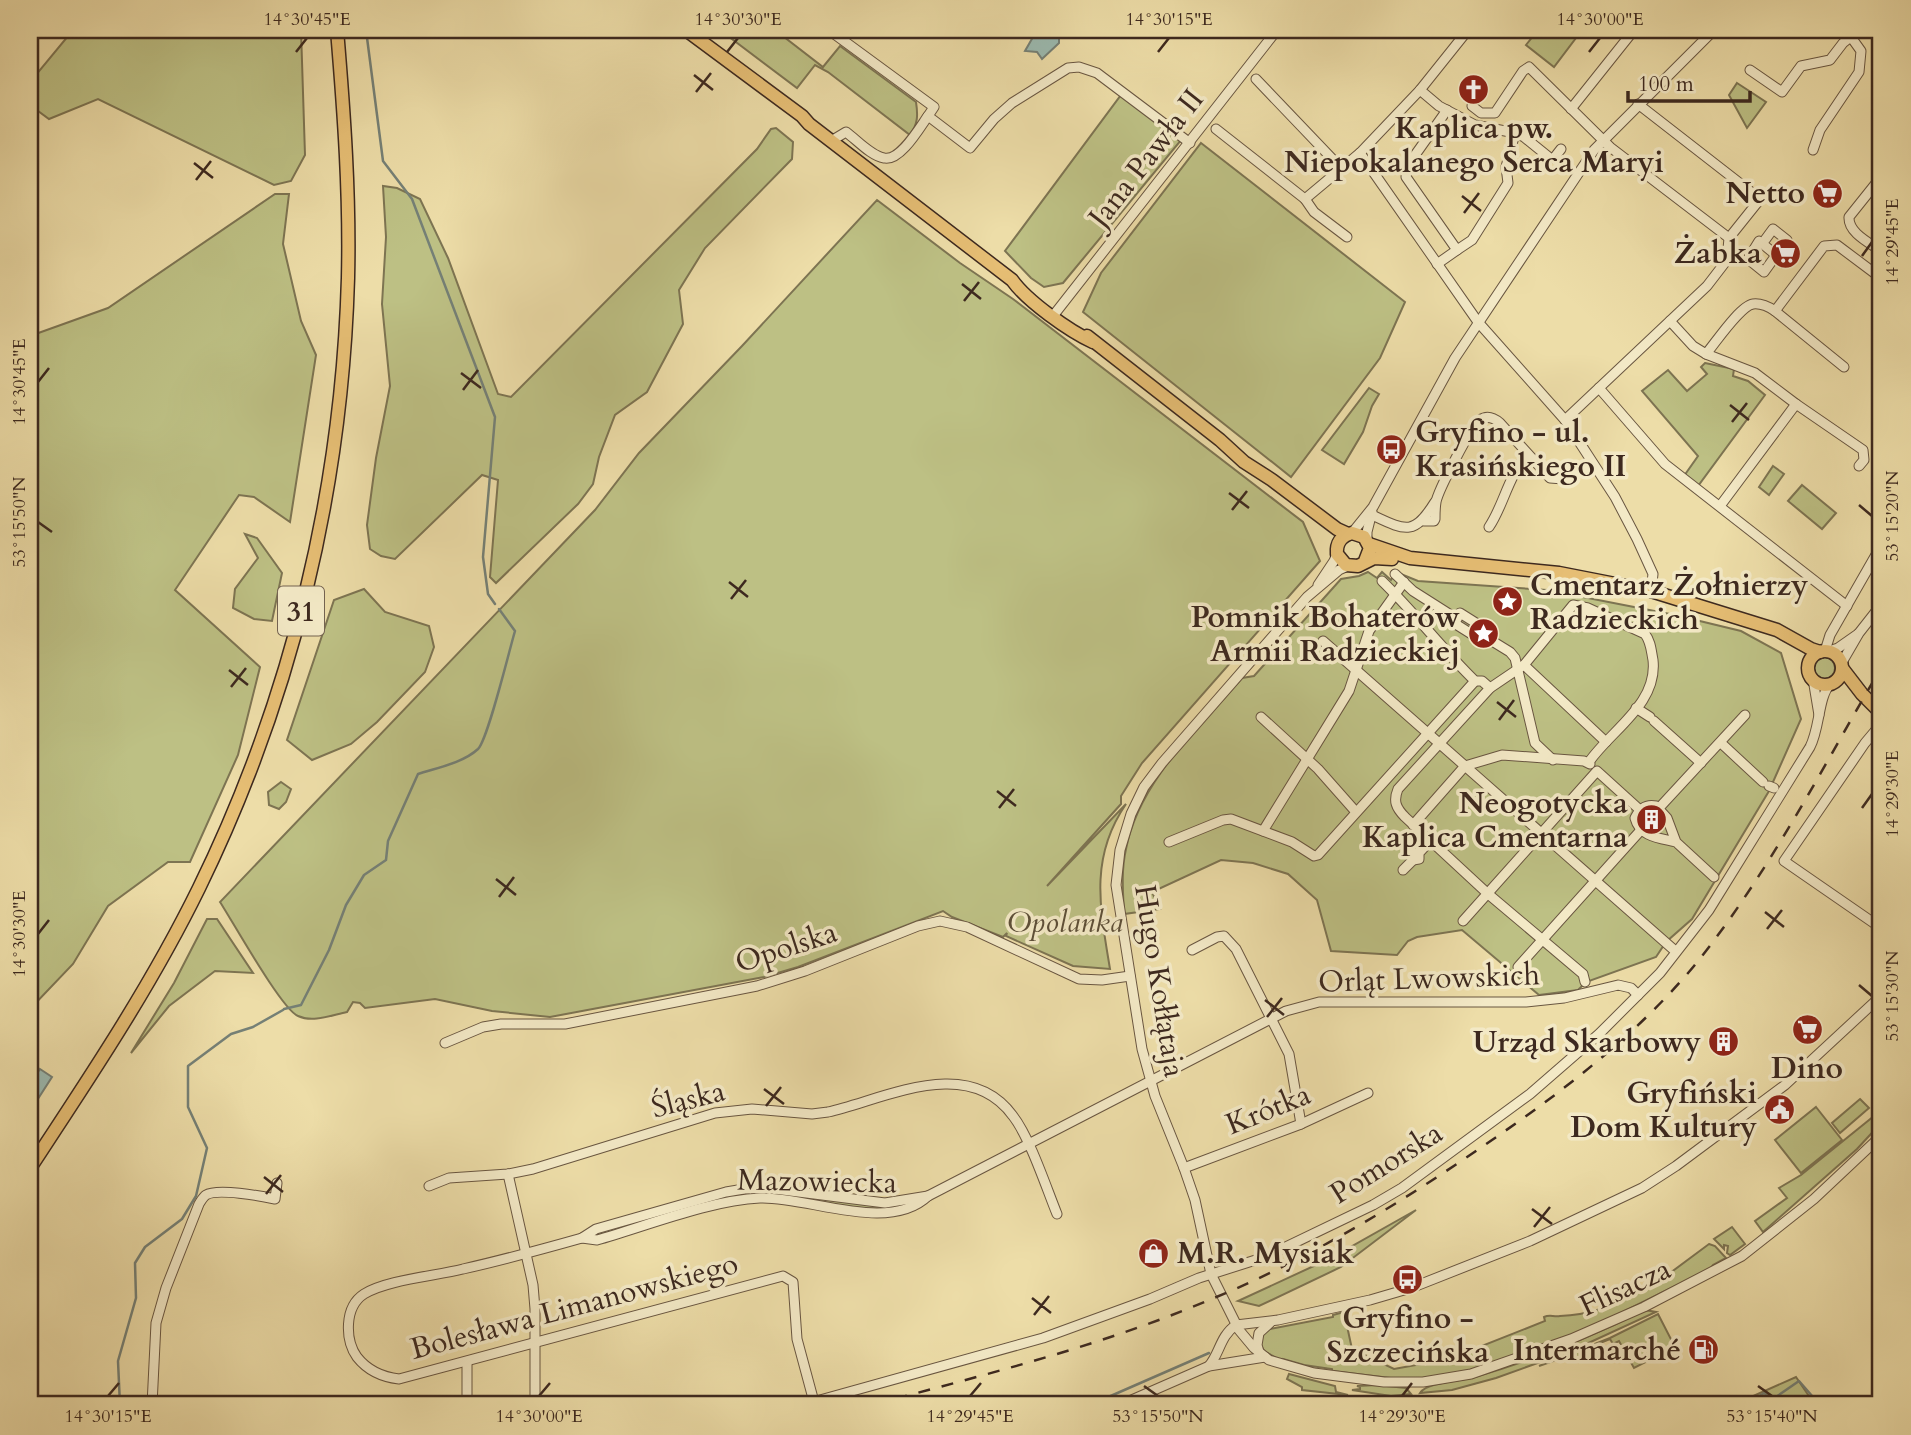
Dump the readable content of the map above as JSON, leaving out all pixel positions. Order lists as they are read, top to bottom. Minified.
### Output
{"streets":{"main road":["31"],"street":["Jana Pawła II","Opolska","Orląt Lwowskich","Hugo Kołłątaja","Śląska","Krótka","Pomorska","Mazowiecka","Flisacza","Bolesława Limanowskiego"]},"crossings":[["Opolska","Hugo Kołłątaja"],["Orląt Lwowskich","Hugo Kołłątaja"],["Orląt Lwowskich","Pomorska"],["Orląt Lwowskich","Mazowiecka"],["Hugo Kołłątaja","Krótka"],["Hugo Kołłątaja","Pomorska"],["Hugo Kołłątaja","Mazowiecka"],["Hugo Kołłątaja","Flisacza"],["Śląska","Mazowiecka"],["Pomorska","Bolesława Limanowskiego"],["Mazowiecka","Bolesława Limanowskiego"]],"parks":["Opolanka"],"places":{"church":["Kaplica pw. Niepokalanego Serca Maryi"],"supermarket":["Netto","Żabka","Dino"],"bus stop":["Gryfino - ul. Krasińskiego II","Gryfino - Szczecińska"],"place":["Cmentarz Żołnierzy Radzieckich","Pomnik Bohaterów Armii Radzieckiej"],"building":["Neogotycka Kaplica Cmentarna","Urząd Skarbowy"],"public building":["Gryfiński Dom Kultury"],"shop":["M.R. Mysiak"],"fuel station":["Intermarché"]},"scale_bar":"100 m","coordinates":["14°30'45\"E","14°30'30\"E","14°30'15\"E","14°30'00\"E","14°29'45\"E","53°15'20\"N","53°15'50\"N","14°29'30\"E","53°15'30\"N","53°15'40\"N"]}
